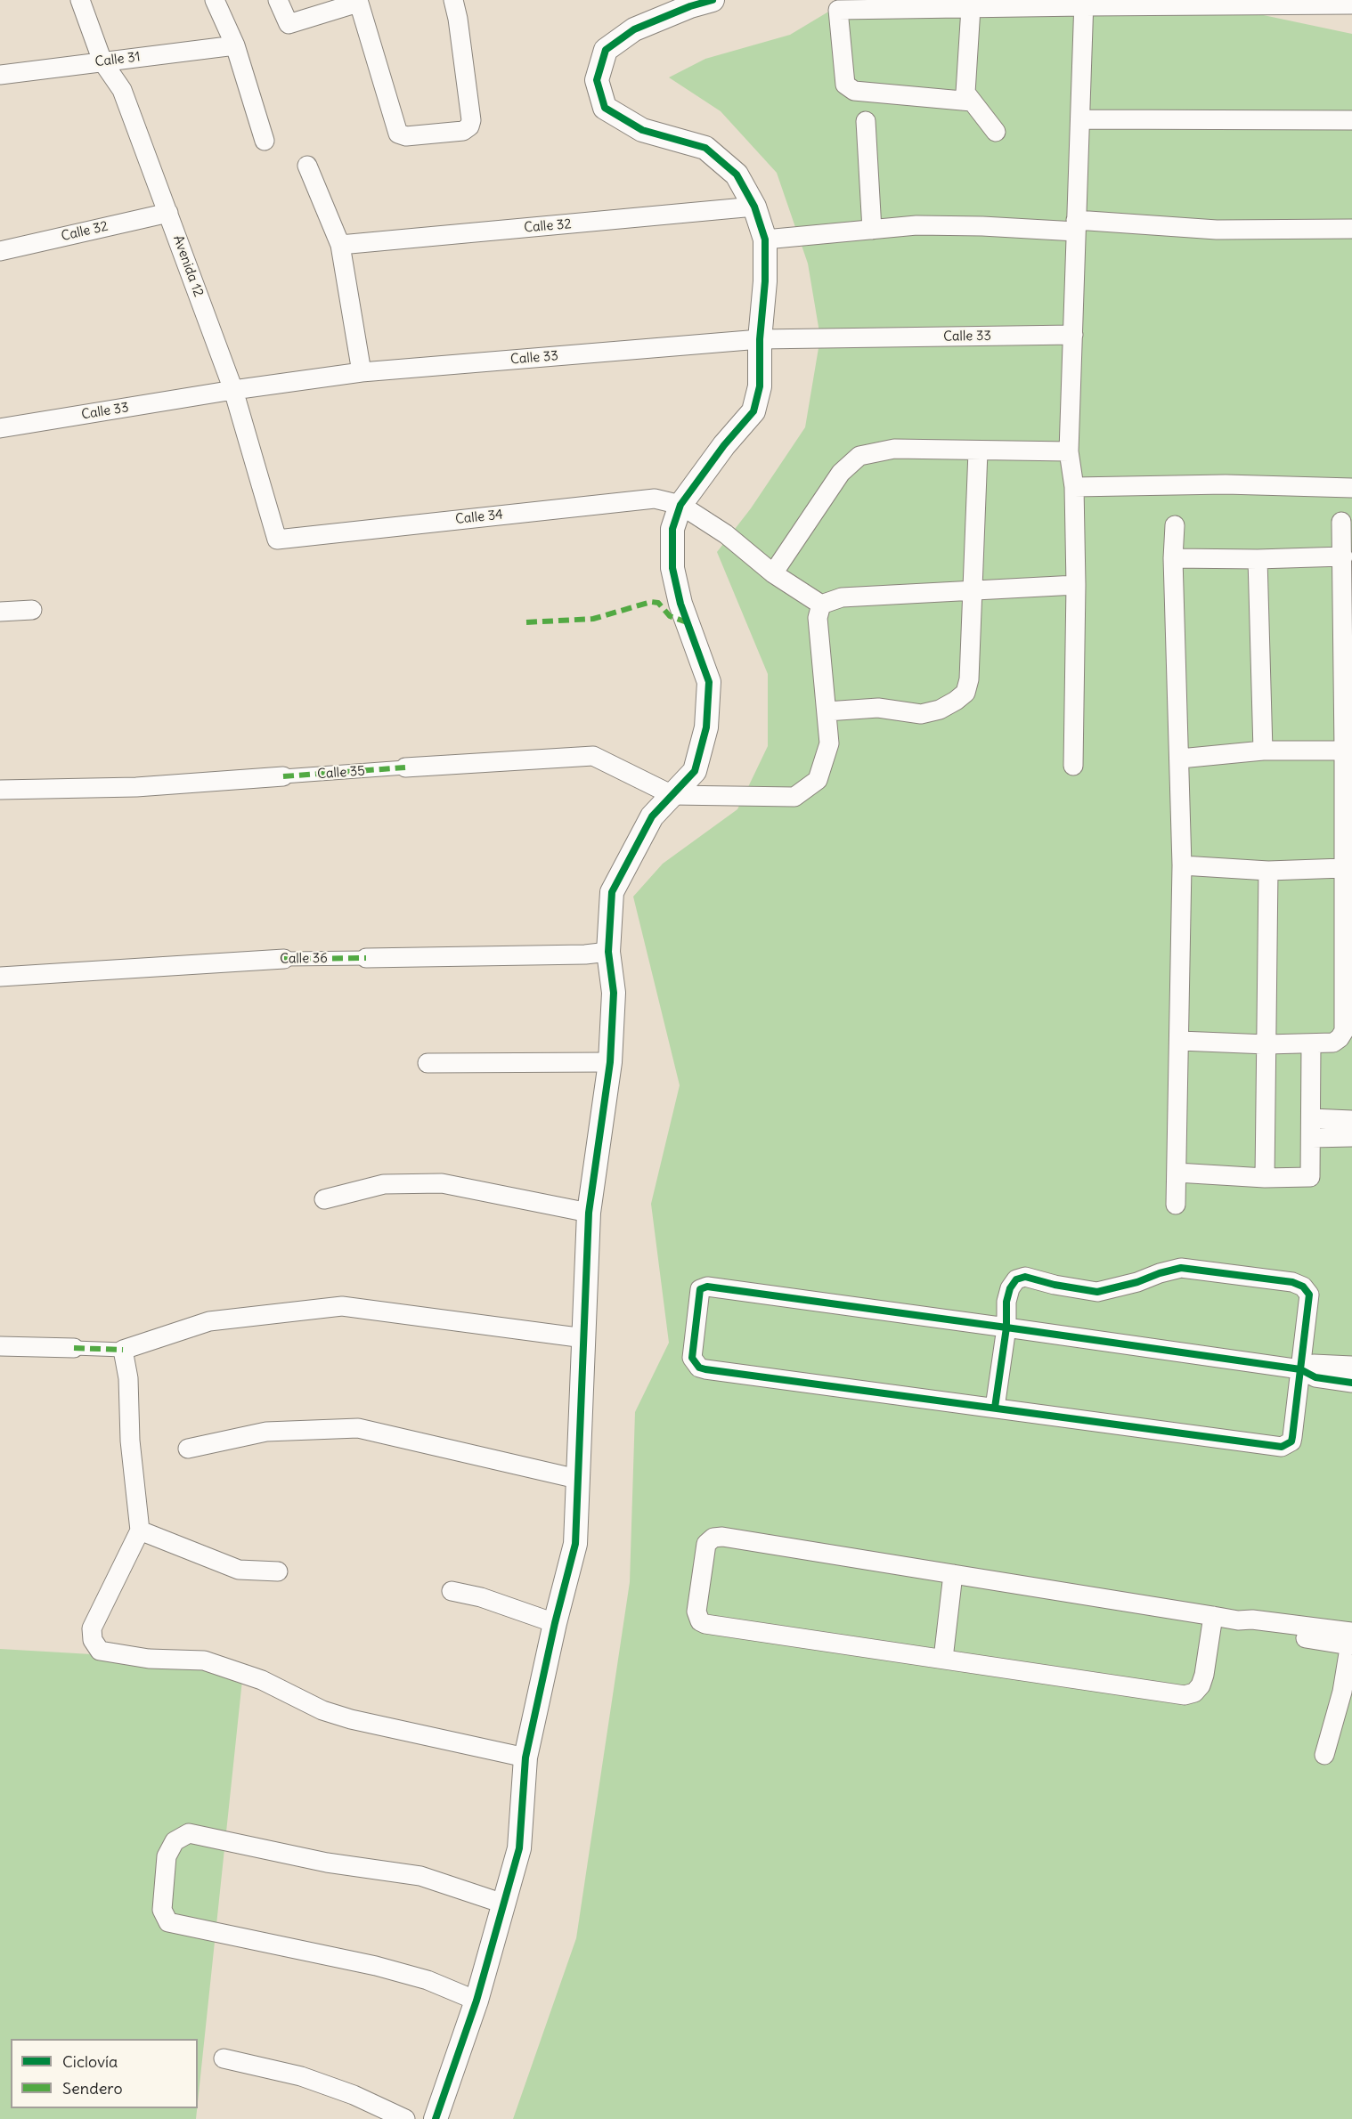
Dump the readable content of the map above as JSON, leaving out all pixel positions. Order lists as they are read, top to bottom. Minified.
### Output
{"streets":{"street":["Calle 31","Calle 32","Avenida 12","Calle 33","Calle 34","Calle 35","Calle 36"]},"crossings":[["Calle 31","Avenida 12"],["Calle 32","Avenida 12"],["Avenida 12","Calle 33"],["Avenida 12","Calle 34"]],"legend":["Ciclovía","Sendero"]}
